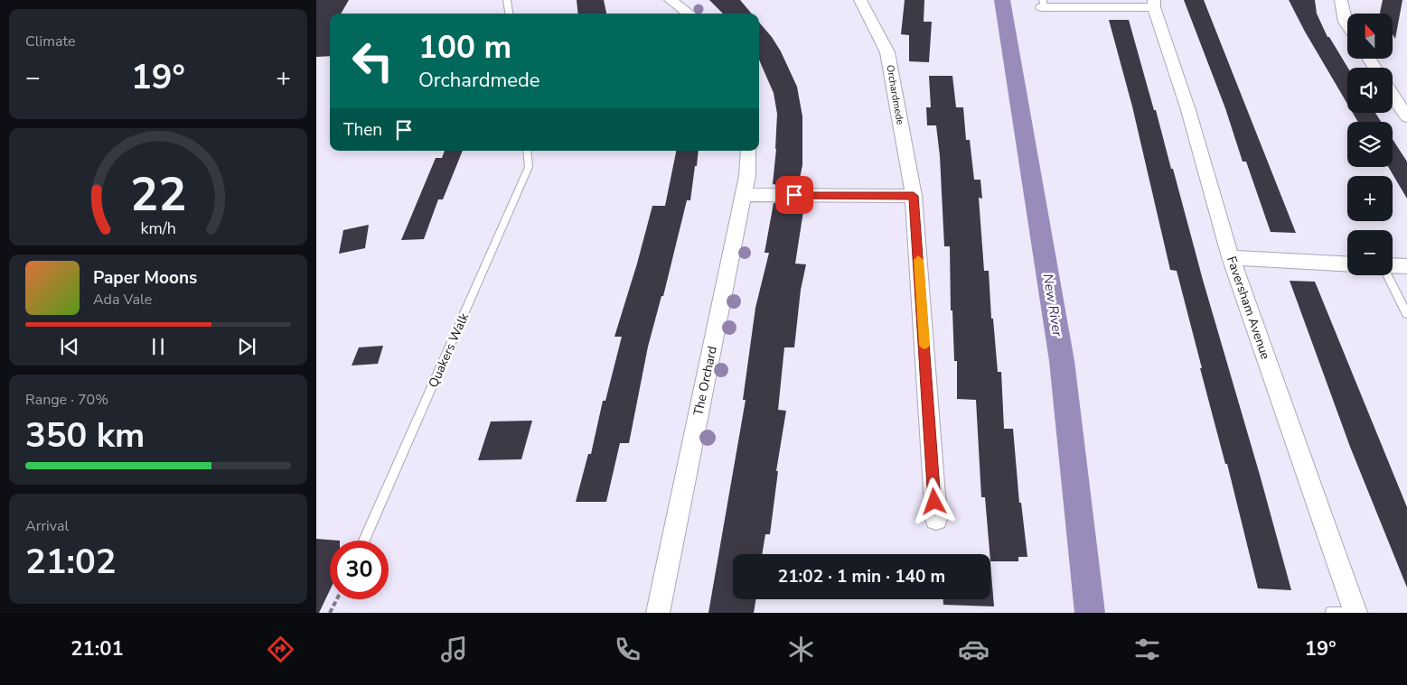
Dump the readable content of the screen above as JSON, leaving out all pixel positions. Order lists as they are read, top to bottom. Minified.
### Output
{"streets":{"street":["Orchardmede","Faversham Avenue","The Orchard"],"lane":["Quakers Walk"]},"water":["New River"],"north":"top","page":{"tile":["Climate",["Range · 70%","350 km"],["Arrival","21:02"]],"map_buttons":["+","−"],"turn":["100 m","Orchardmede"],"heat":["−","19°","+"],"then":"Then","song":["Paper Moons","Ada Vale"],"limit":"30","trip":"21:02 · 1 min · 140 m","tabs":["21:01","19°"],"gauge":["22","km/h"]}}
